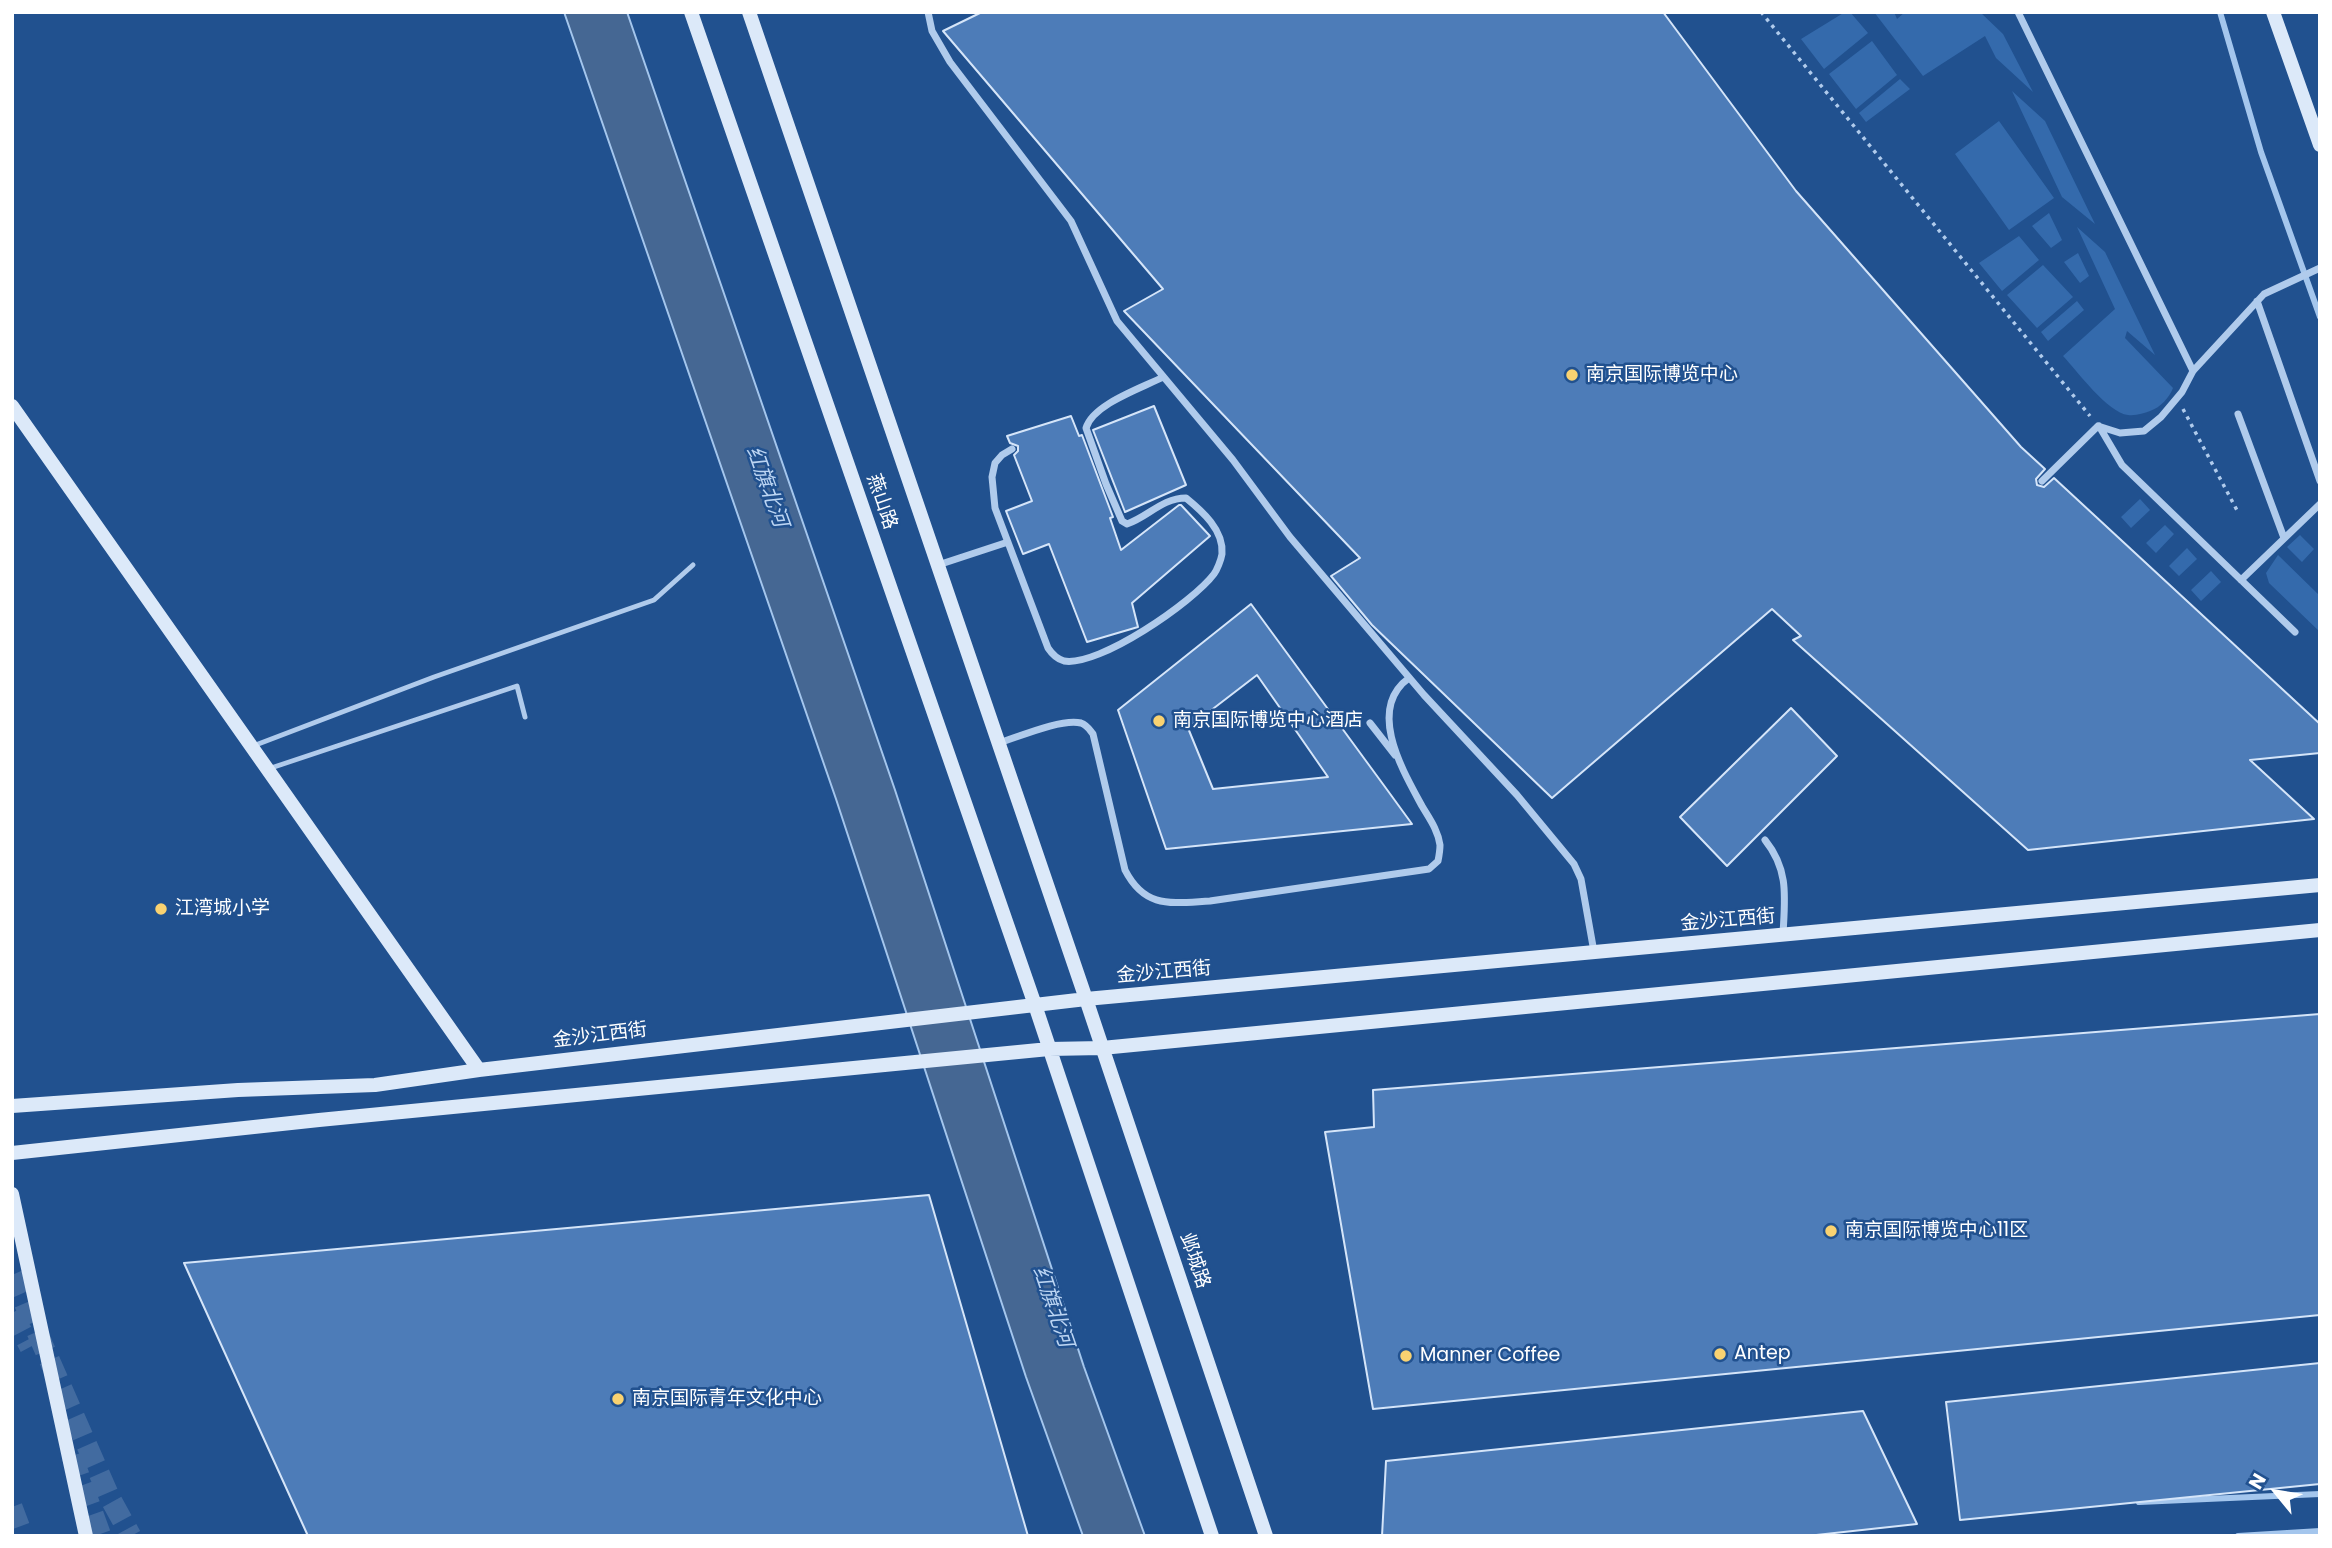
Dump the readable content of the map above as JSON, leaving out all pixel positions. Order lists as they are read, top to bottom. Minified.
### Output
{"streets":{"street":["燕山路","金沙江西街","邺城路"]},"crossings":[["燕山路","金沙江西街"],["燕山路","邺城路"],["金沙江西街","邺城路"]],"water":["红旗北河"],"places":["南京国际博览中心","南京国际博览中心酒店","江湾城小学","南京国际博览中心11区","Antep","Manner Coffee","南京国际青年文化中心"],"north":"top left"}
